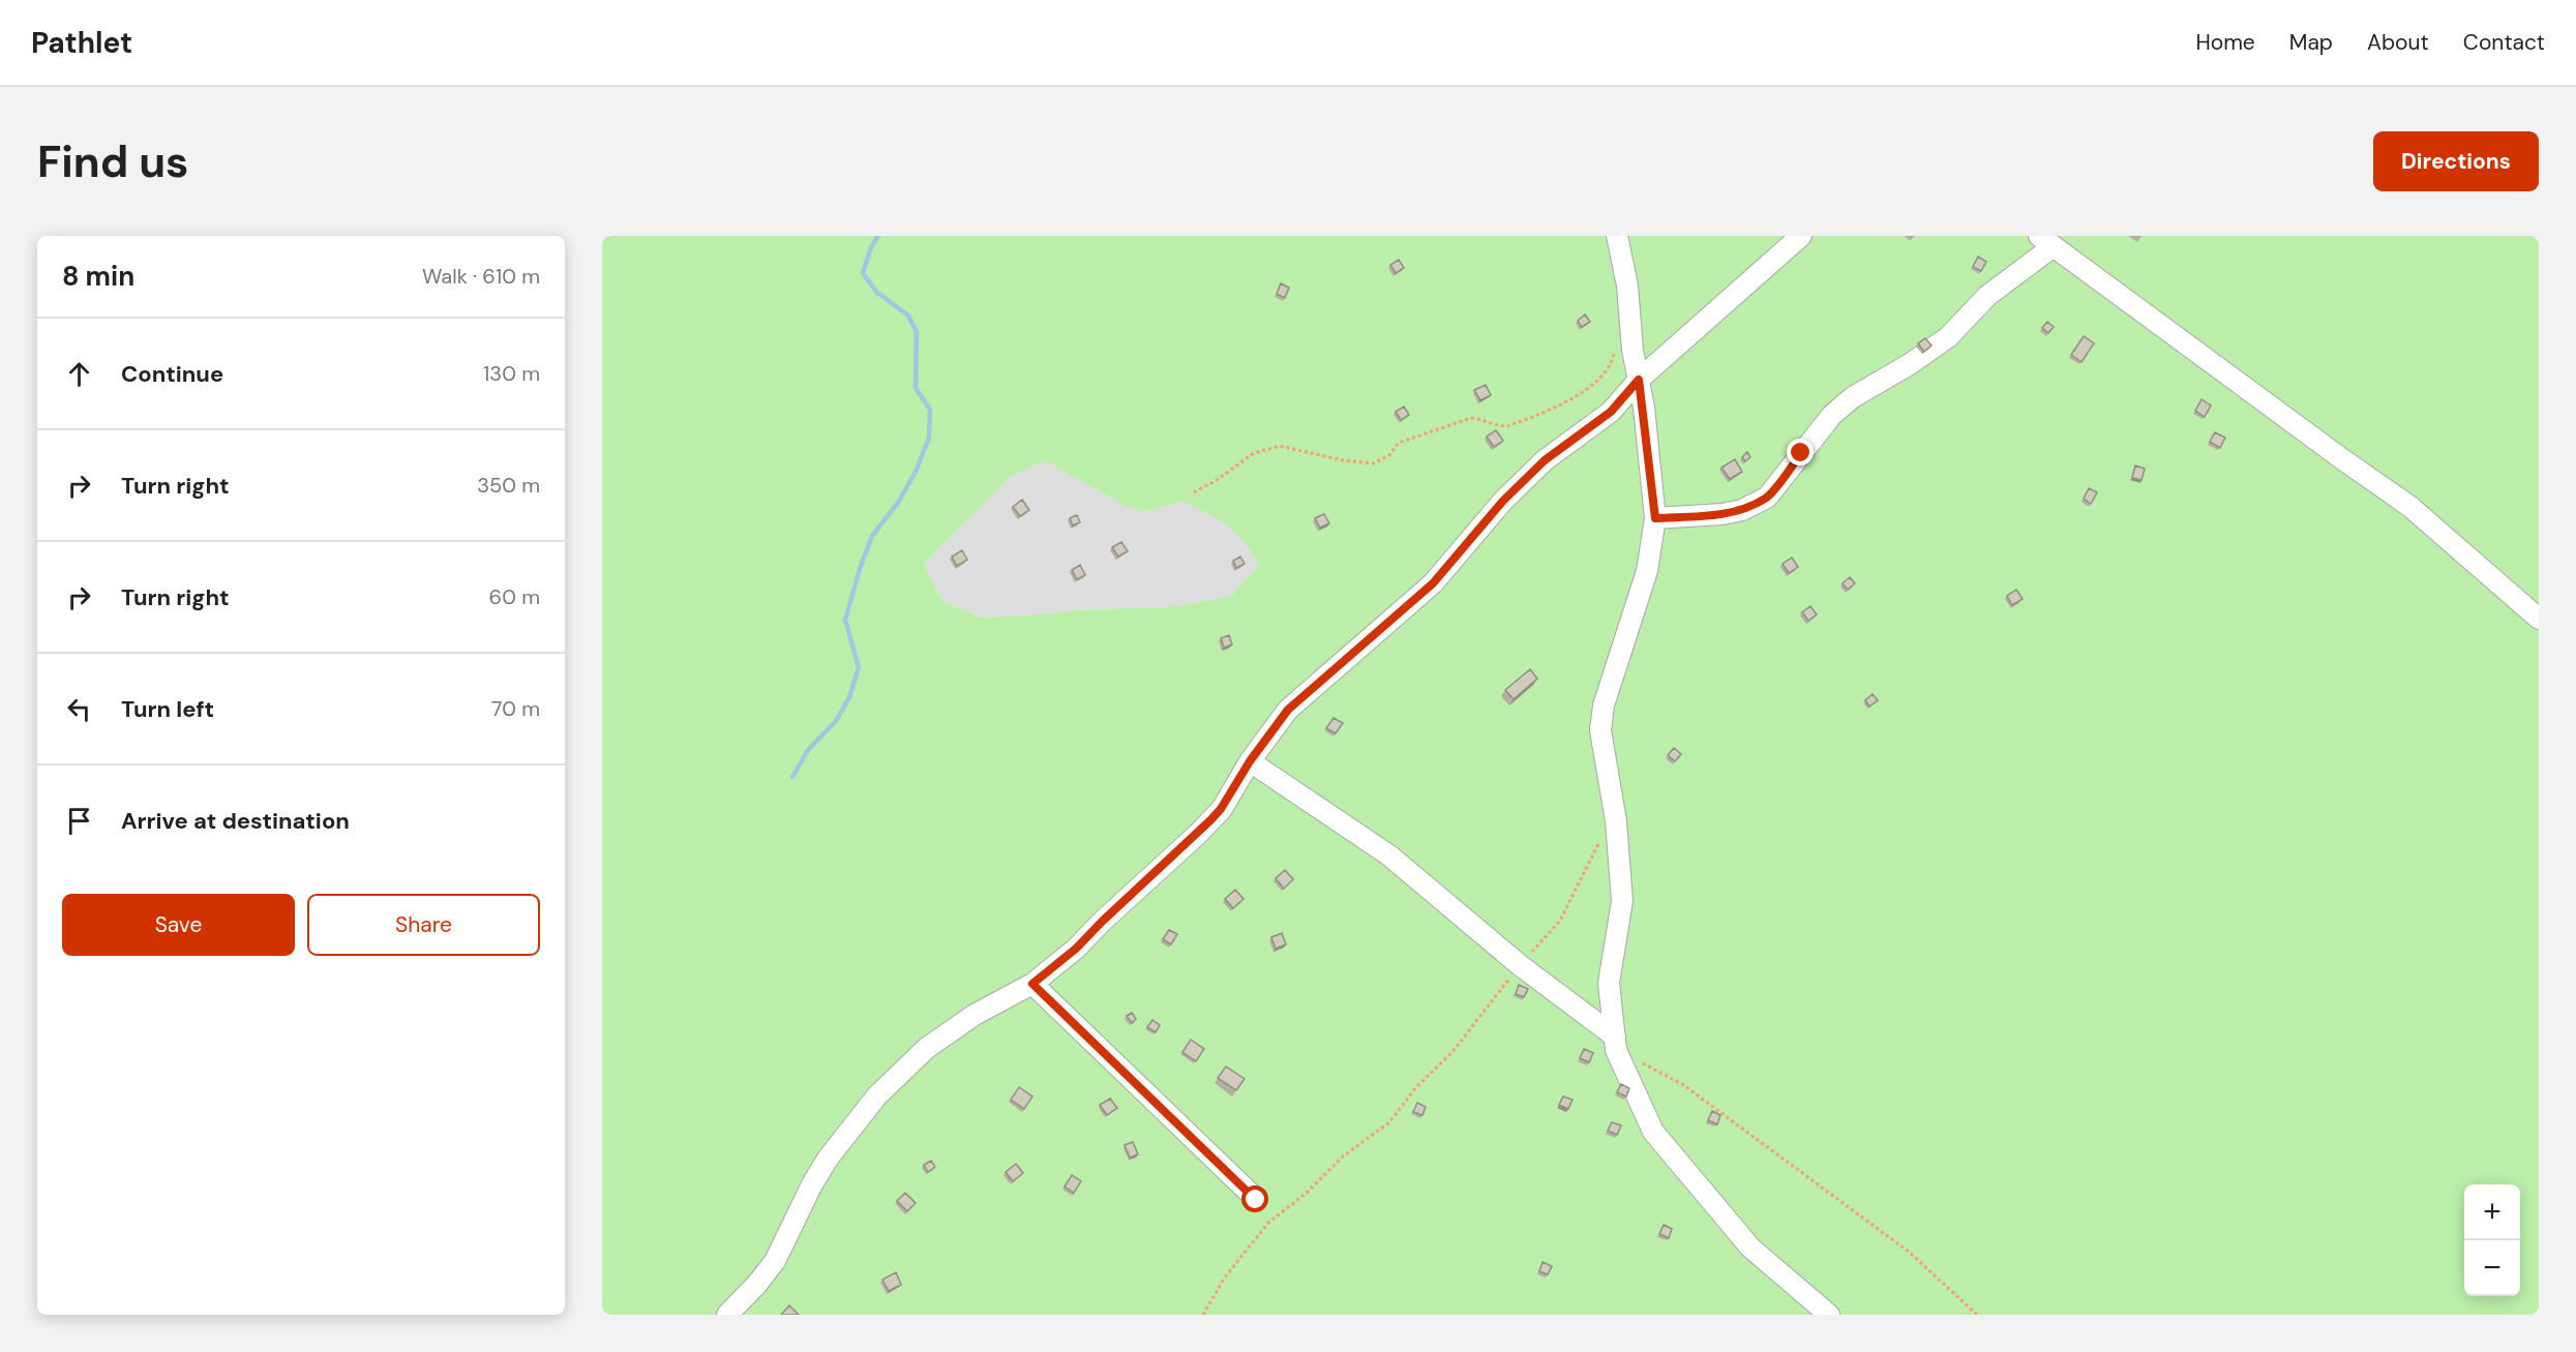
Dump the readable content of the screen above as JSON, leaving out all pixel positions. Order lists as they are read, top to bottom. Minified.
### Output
{"page":{"header":"Pathlet","nav":["Home","Map","About","Contact"],"buttons":["Directions",["Save","Share"]],"title":"Find us","heading":["8 min","Walk · 610 m"],"list":[["Continue","130 m"],["Turn right","350 m"],["Turn right","60 m"],["Turn left","70 m"],"Arrive at destination"],"map_buttons":["+","−"]}}
